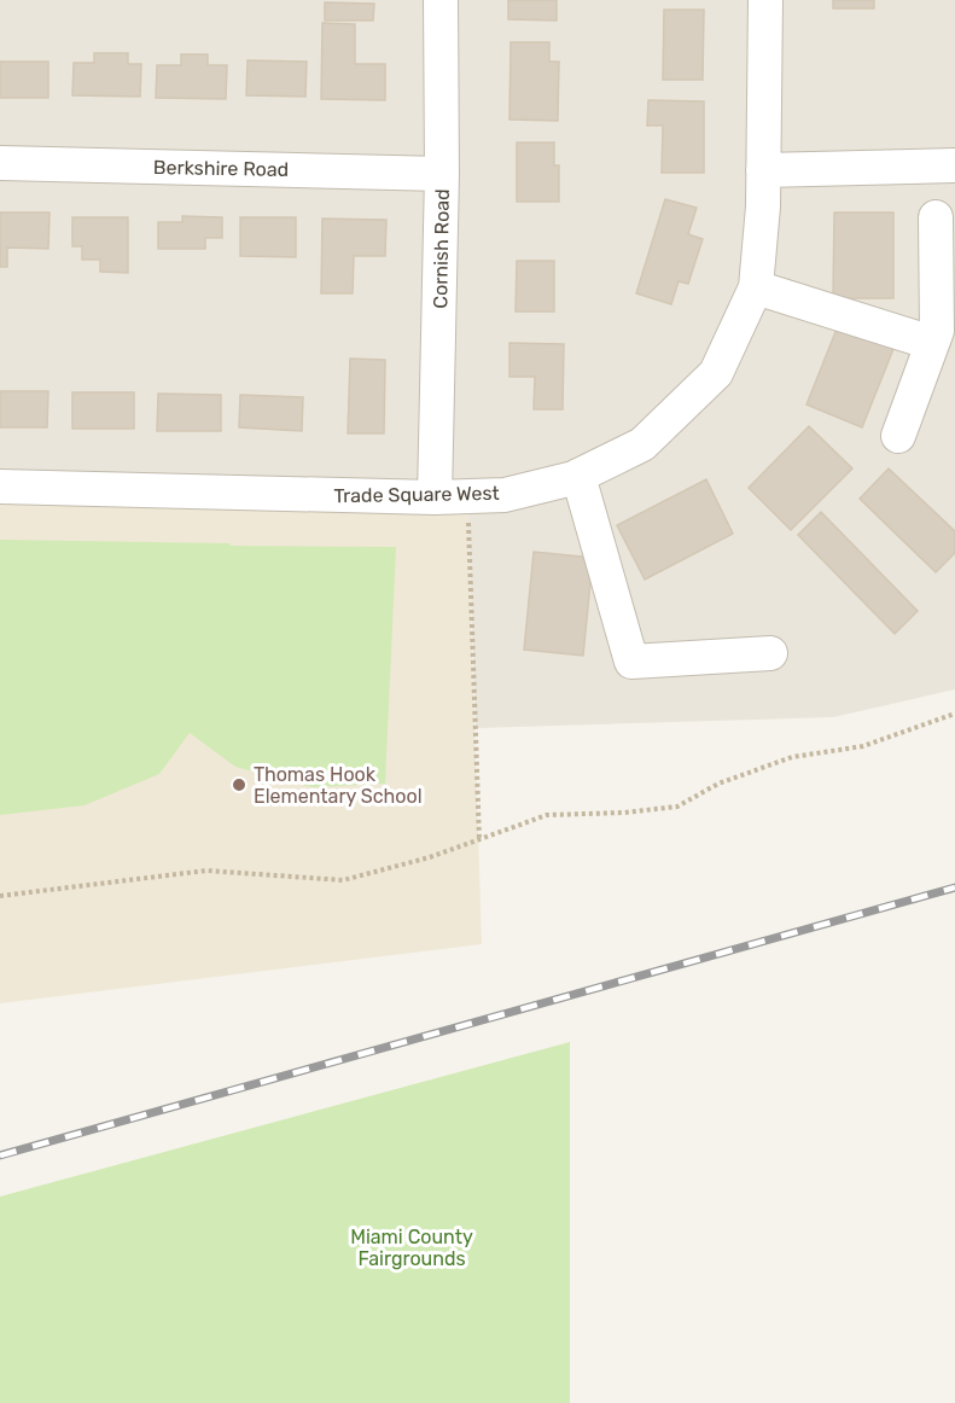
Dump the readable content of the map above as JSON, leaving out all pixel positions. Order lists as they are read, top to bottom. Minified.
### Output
{"streets":{"street":["Berkshire Road","Cornish Road","Trade Square West"]},"crossings":[["Berkshire Road","Cornish Road"],["Cornish Road","Trade Square West"]],"parks":["Miami County Fairgrounds"],"places":["Thomas Hook Elementary School"]}
